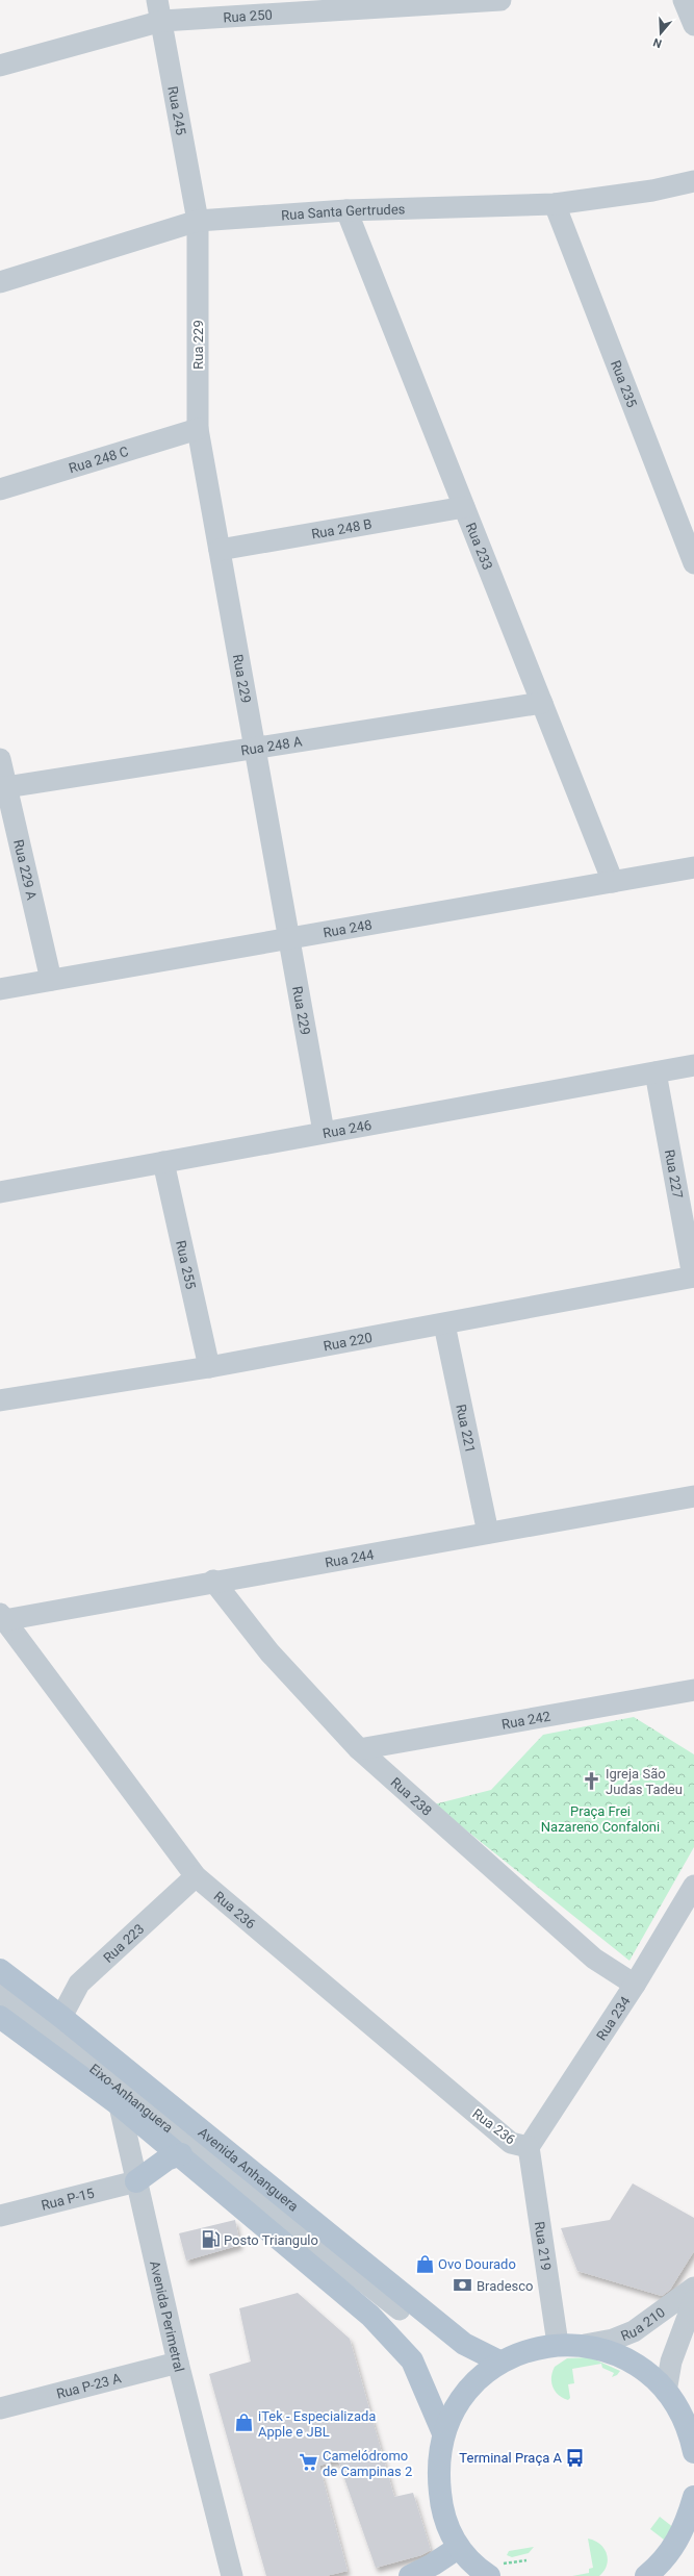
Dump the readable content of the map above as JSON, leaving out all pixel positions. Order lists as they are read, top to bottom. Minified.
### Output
{"streets":{"main road":["Avenida Anhanguera"],"street":["Rua 250","Rua 245","Rua Santa Gertrudes","Rua 229","Rua 235","Rua 248 C","Rua 248 B","Rua 233","Rua 248 A","Rua 229 A","Rua 248","Rua 246","Rua 227","Rua 255","Rua 220","Rua 221","Rua 244","Rua 242","Rua 238","Rua 236","Rua 223","Rua 234","Eixo-Anhanguera","Rua P-15","Rua 219","Avenida Perimetral","Rua 210","Rua P-23 A"]},"crossings":[["Rua 250","Rua 245"],["Rua 245","Rua Santa Gertrudes"],["Rua 245","Rua 229"],["Rua Santa Gertrudes","Rua 229"],["Rua Santa Gertrudes","Rua 235"],["Rua Santa Gertrudes","Rua 233"],["Rua 229","Rua 248 C"],["Rua 229","Rua 248 B"],["Rua 229","Rua 248 A"],["Rua 229","Rua 248"],["Rua 229","Rua 246"],["Rua 248 B","Rua 233"],["Rua 233","Rua 248 A"],["Rua 233","Rua 248"],["Rua 248 A","Rua 229 A"],["Rua 229 A","Rua 248"],["Rua 246","Rua 227"],["Rua 246","Rua 255"],["Rua 227","Rua 220"],["Rua 255","Rua 220"],["Rua 220","Rua 221"],["Rua 221","Rua 244"],["Rua 244","Rua 238"],["Rua 244","Rua 236"],["Rua 242","Rua 238"],["Rua 238","Rua 234"],["Rua 236","Rua 223"],["Rua 236","Rua 234"],["Rua 236","Rua 219"],["Rua 223","Avenida Anhanguera"],["Rua 234","Rua 219"],["Eixo-Anhanguera","Avenida Perimetral"],["Avenida Anhanguera","Avenida Perimetral"],["Rua P-15","Avenida Perimetral"],["Avenida Perimetral","Rua P-23 A"]],"parks":["Praça Frei Nazareno Confaloni"],"places":{"church":["Igreja São Judas Tadeu"],"fuel station":["Posto Triangulo"],"shop":["Ovo Dourado","iTek - Especializada Apple e JBL"],"bank":["Bradesco"],"bus stop":["Terminal Praça A"],"supermarket":["Camelódromo de Campinas 2"]},"north":"bottom"}
